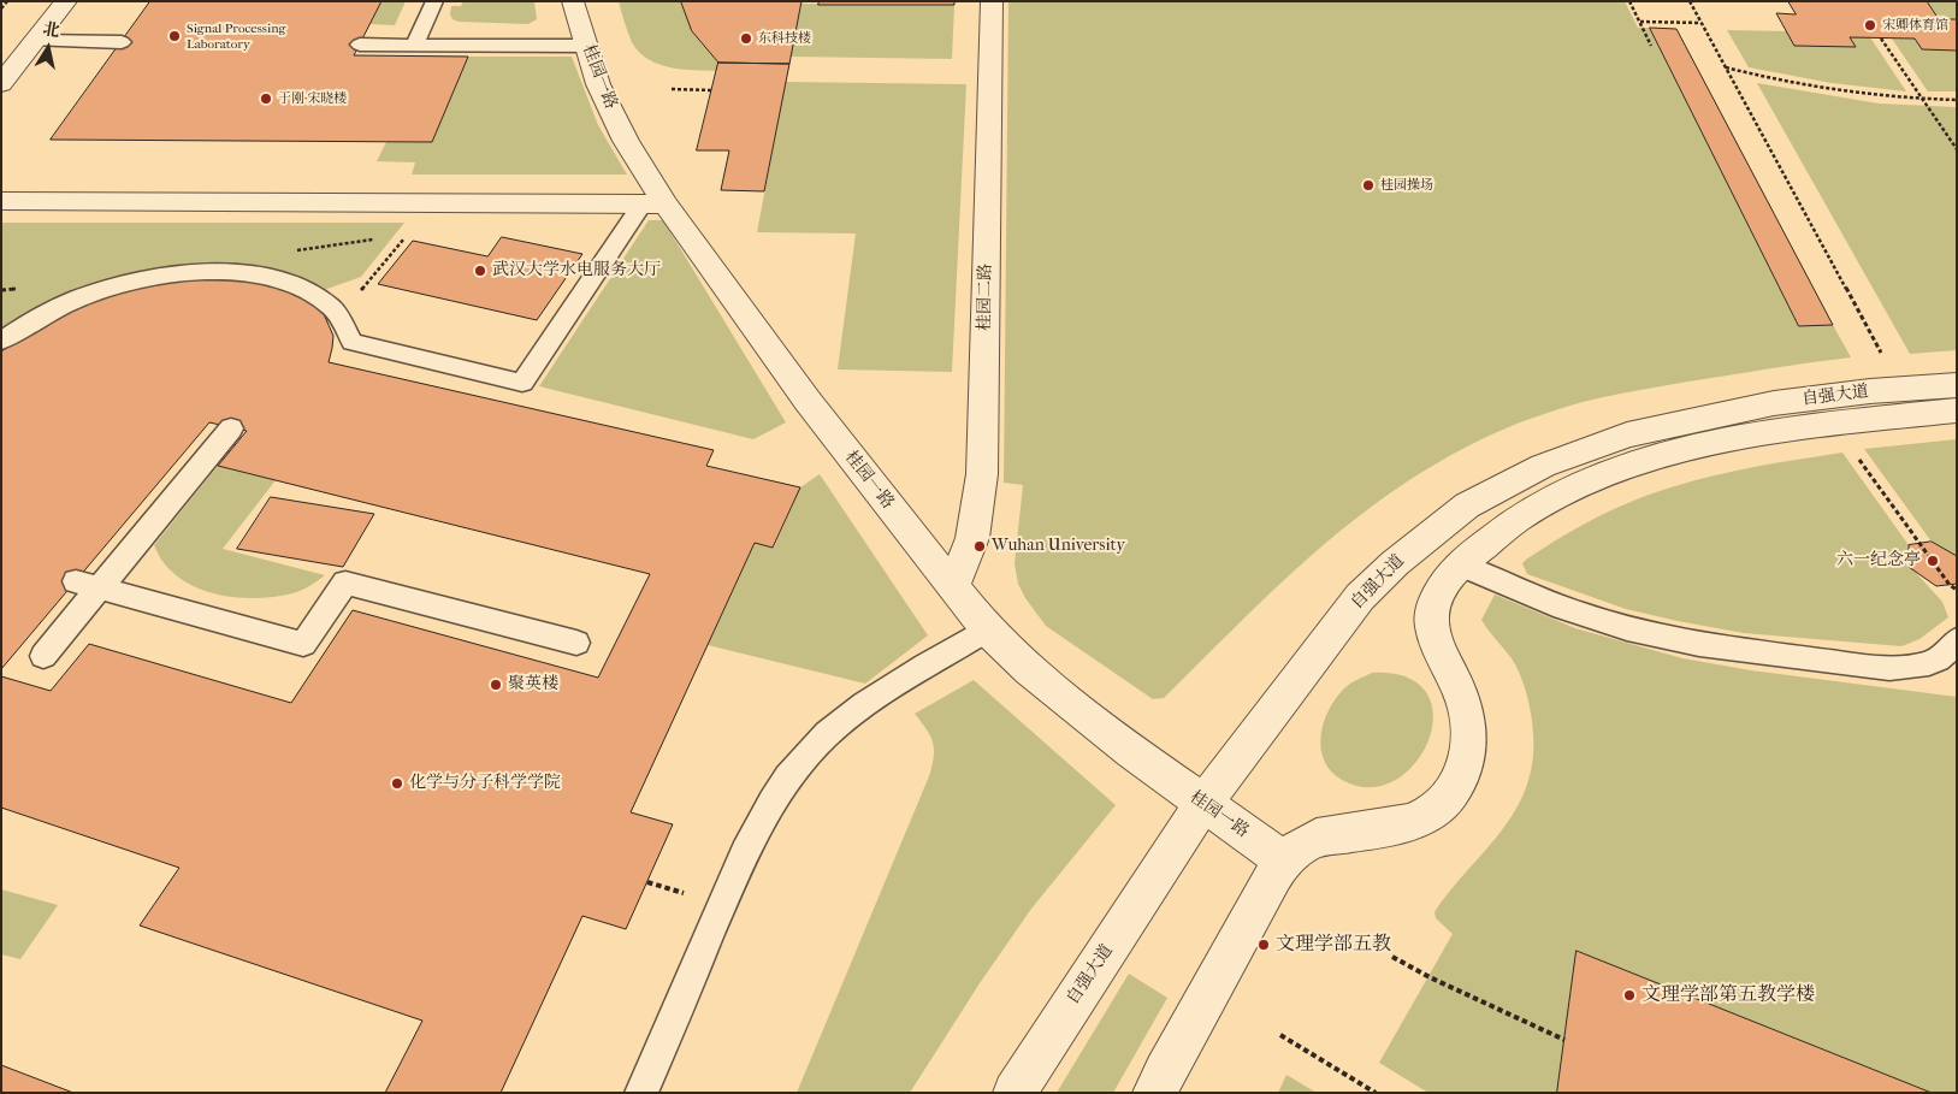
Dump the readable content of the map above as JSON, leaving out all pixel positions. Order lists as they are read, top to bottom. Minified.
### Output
{"streets":{"street":["桂园一路","桂园二路","自强大道"]},"crossings":[["桂园一路","桂园二路"],["桂园一路","自强大道"]],"places":["宋卿体育馆","Signal Processing Laboratory","东科技楼","于刚·宋晓楼","桂园操场","武汉大学水电服务大厅","Wuhan University","六一纪念亭","聚英楼","化学与分子科学学院","文理学部五教","文理学部第五教学楼"],"north":"top"}
